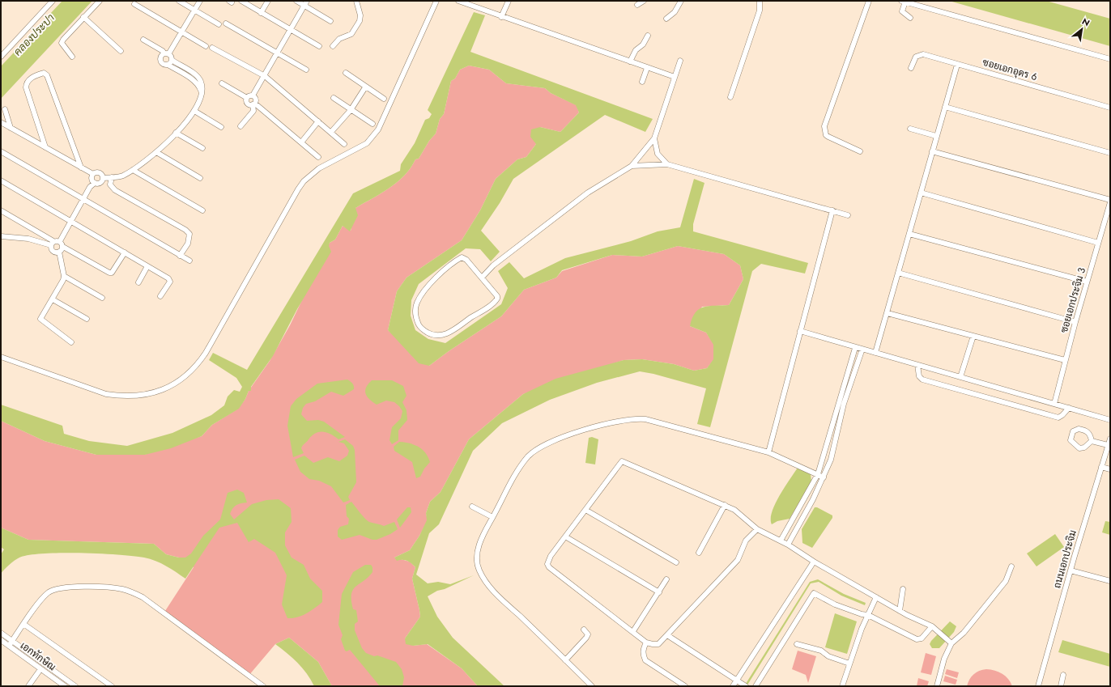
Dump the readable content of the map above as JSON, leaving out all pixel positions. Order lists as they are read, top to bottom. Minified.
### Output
{"streets":{"street":["ซอยเอกอุดร 6","ซอยเอกประจิม 3","ถนนเอกประจิม","เอกทักษิณ"]},"water":["คลองประปา"],"north":"top right"}
